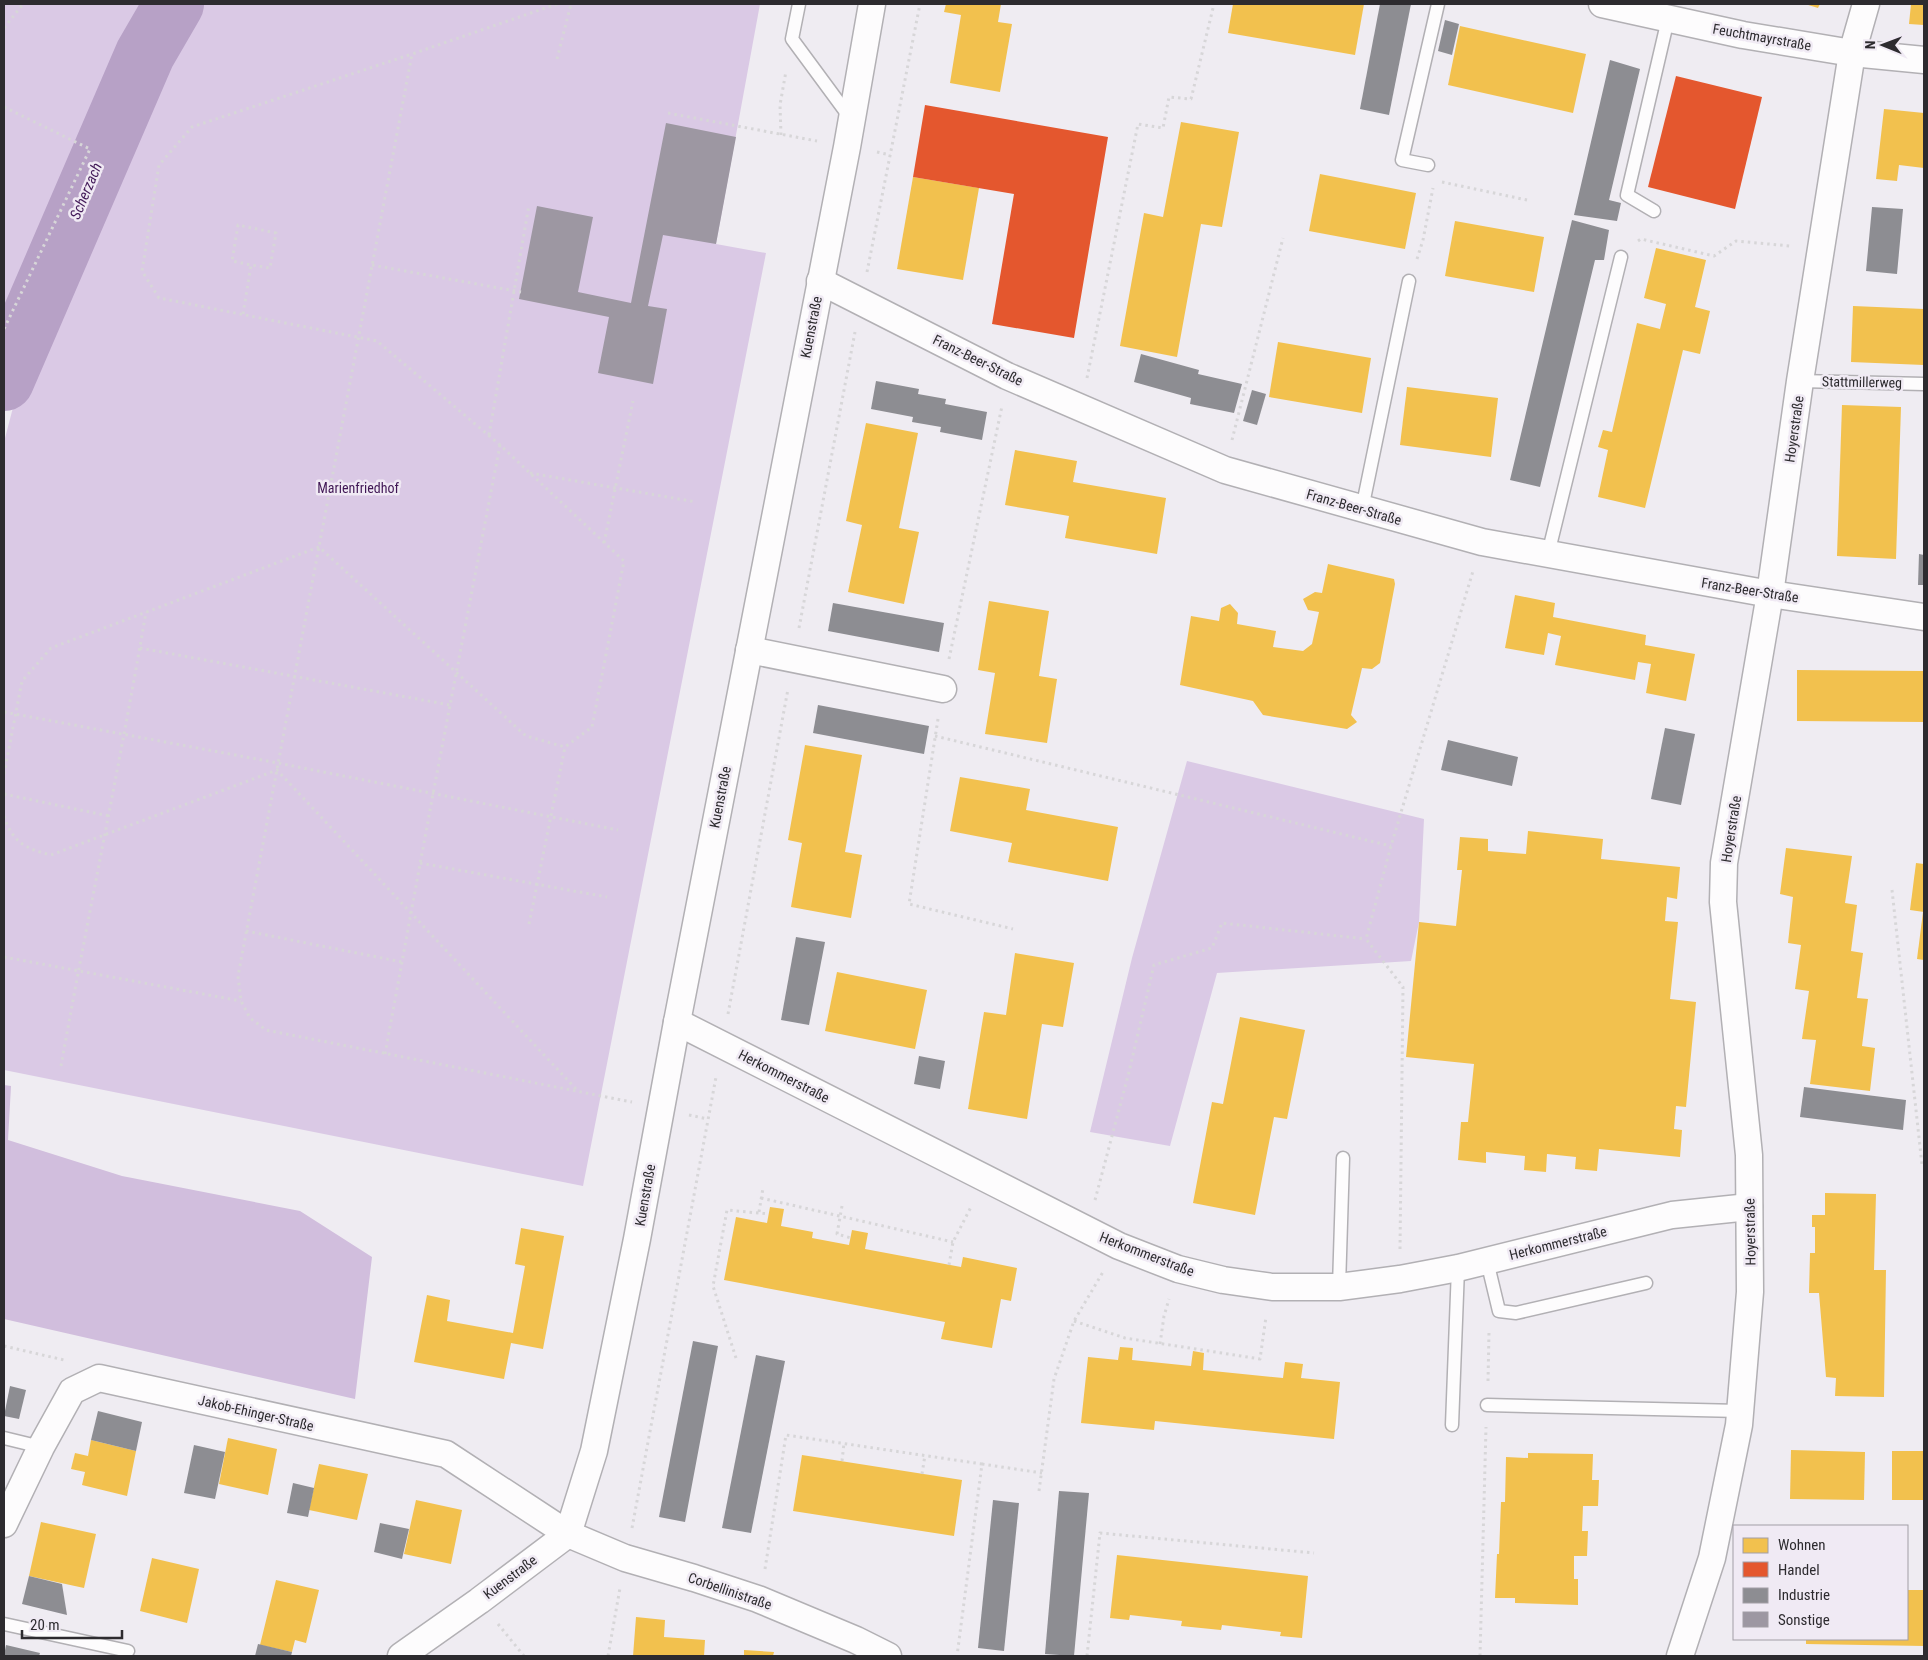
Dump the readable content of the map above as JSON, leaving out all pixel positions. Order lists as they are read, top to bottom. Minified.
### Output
{"streets":{"street":["Feuchtmayrstraße","Kuenstraße","Franz-Beer-Straße","Hoyerstraße","Herkommerstraße","Jakob-Ehinger-Straße","Corbellinistraße"],"lane":["Stattmillerweg"]},"crossings":[["Feuchtmayrstraße","Hoyerstraße"],["Kuenstraße","Franz-Beer-Straße"],["Kuenstraße","Herkommerstraße"],["Kuenstraße","Jakob-Ehinger-Straße"],["Kuenstraße","Corbellinistraße"],["Franz-Beer-Straße","Hoyerstraße"],["Stattmillerweg","Hoyerstraße"],["Hoyerstraße","Herkommerstraße"],["Jakob-Ehinger-Straße","Corbellinistraße"]],"water":["Scherzach"],"parks":["Marienfriedhof"],"legend":["Wohnen","Handel","Industrie","Sonstige"],"scale_bar":"20 m","north":"left"}
